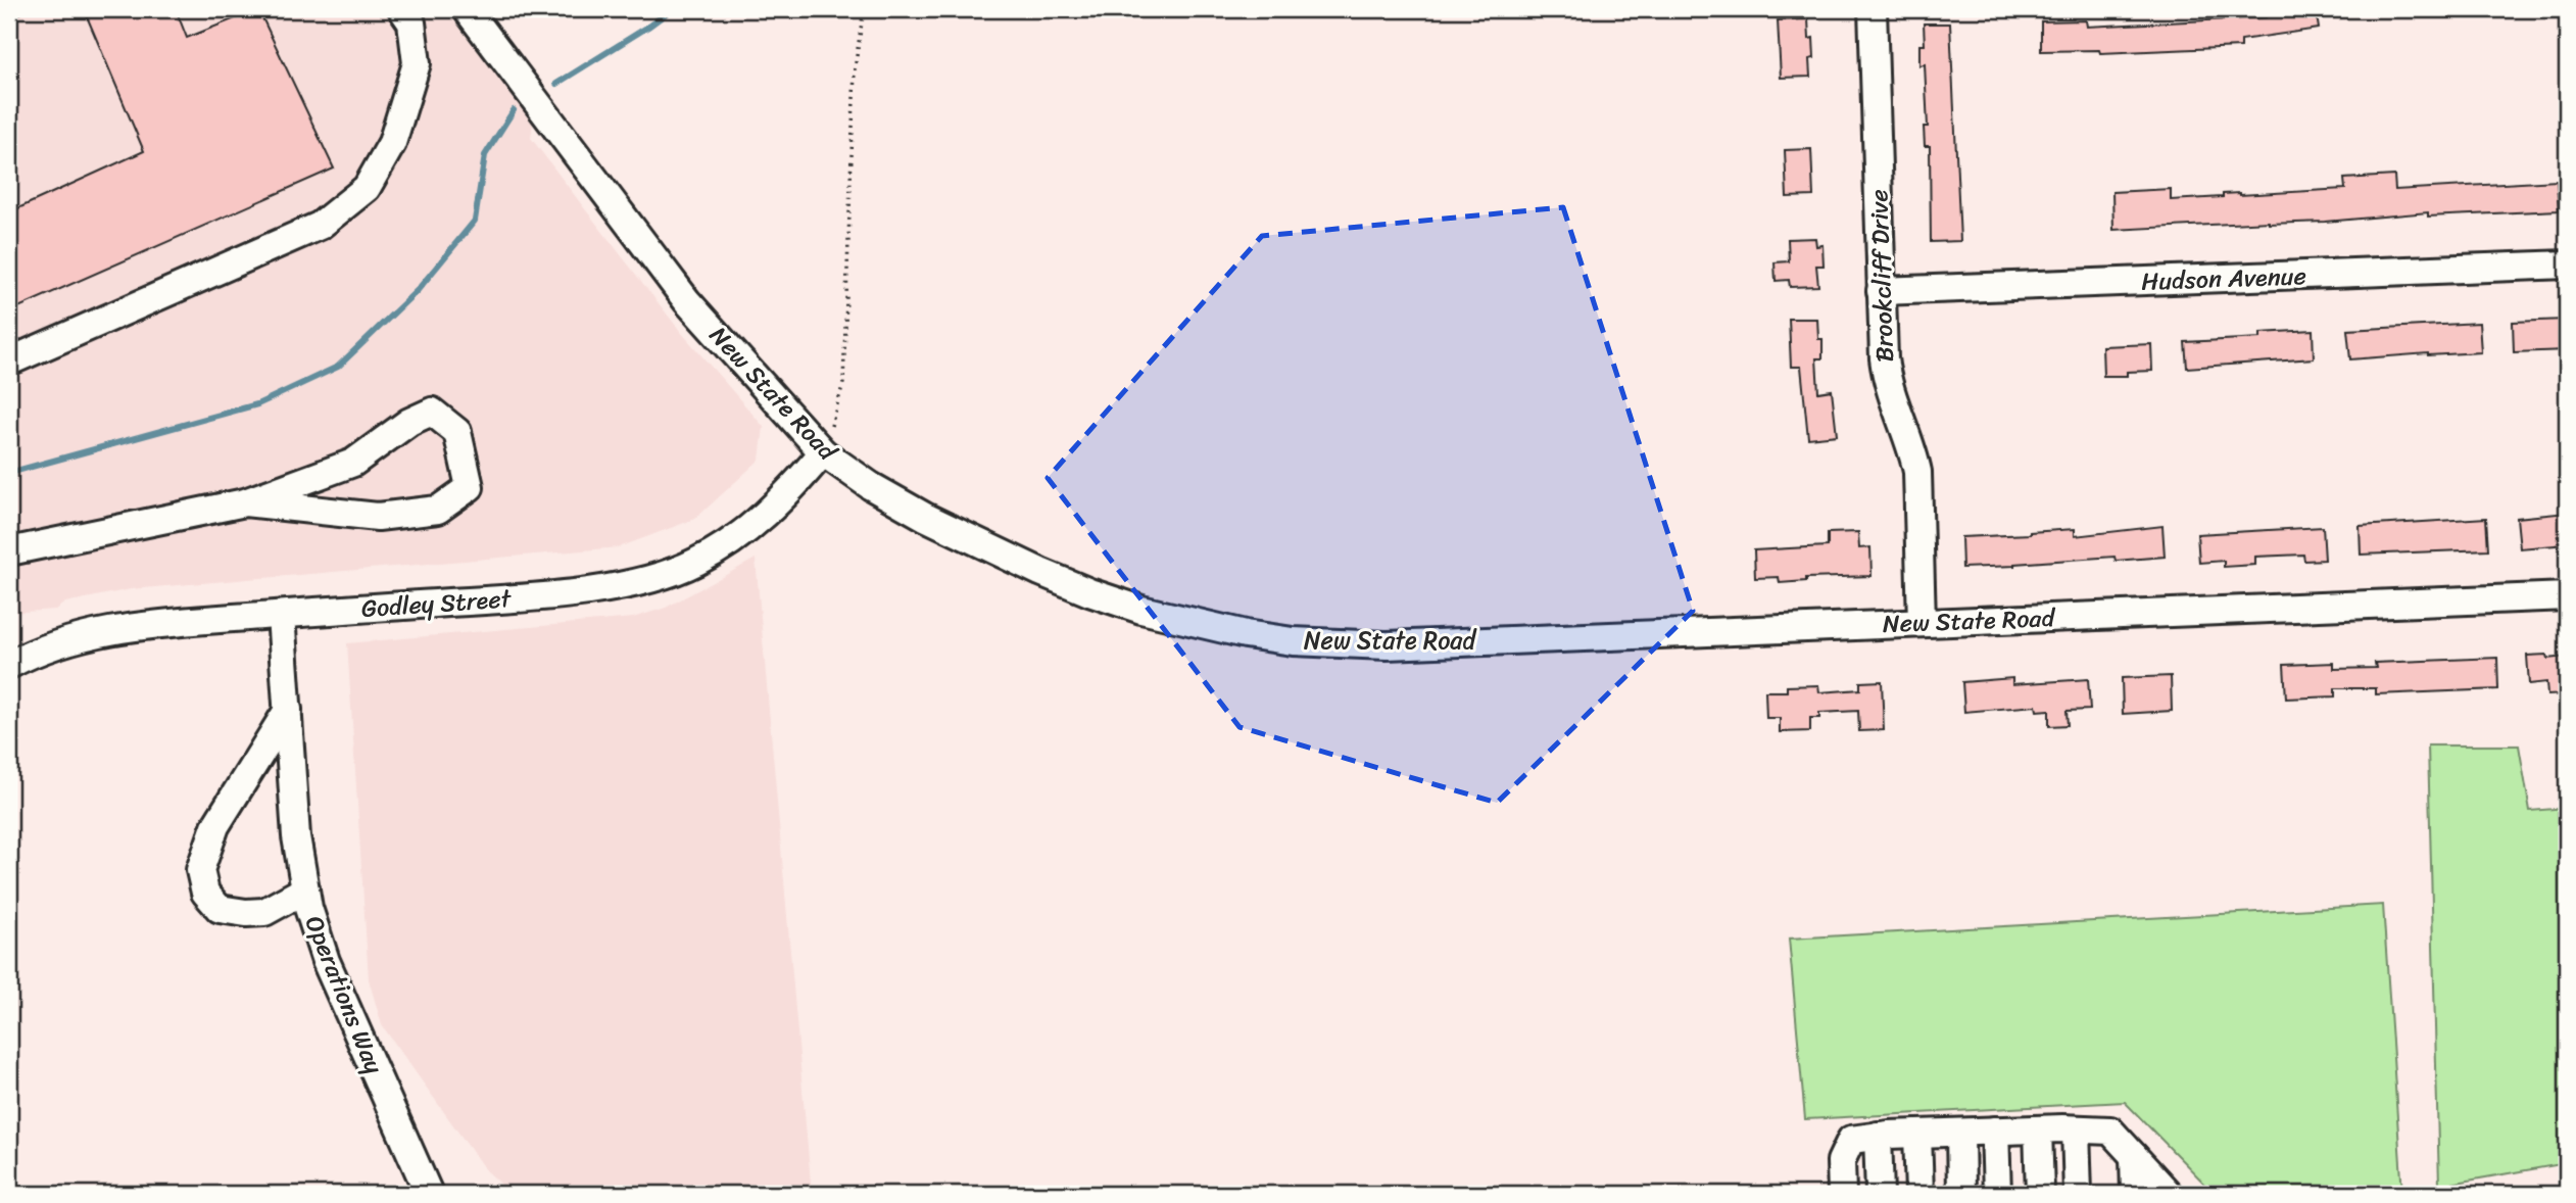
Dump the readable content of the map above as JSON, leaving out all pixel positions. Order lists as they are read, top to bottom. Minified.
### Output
{"streets":{"street":["Brookcliff Drive","Hudson Avenue","New State Road","Godley Street","Operations Way"]},"crossings":[["Brookcliff Drive","Hudson Avenue"],["Brookcliff Drive","New State Road"],["New State Road","Godley Street"],["Godley Street","Operations Way"]]}
